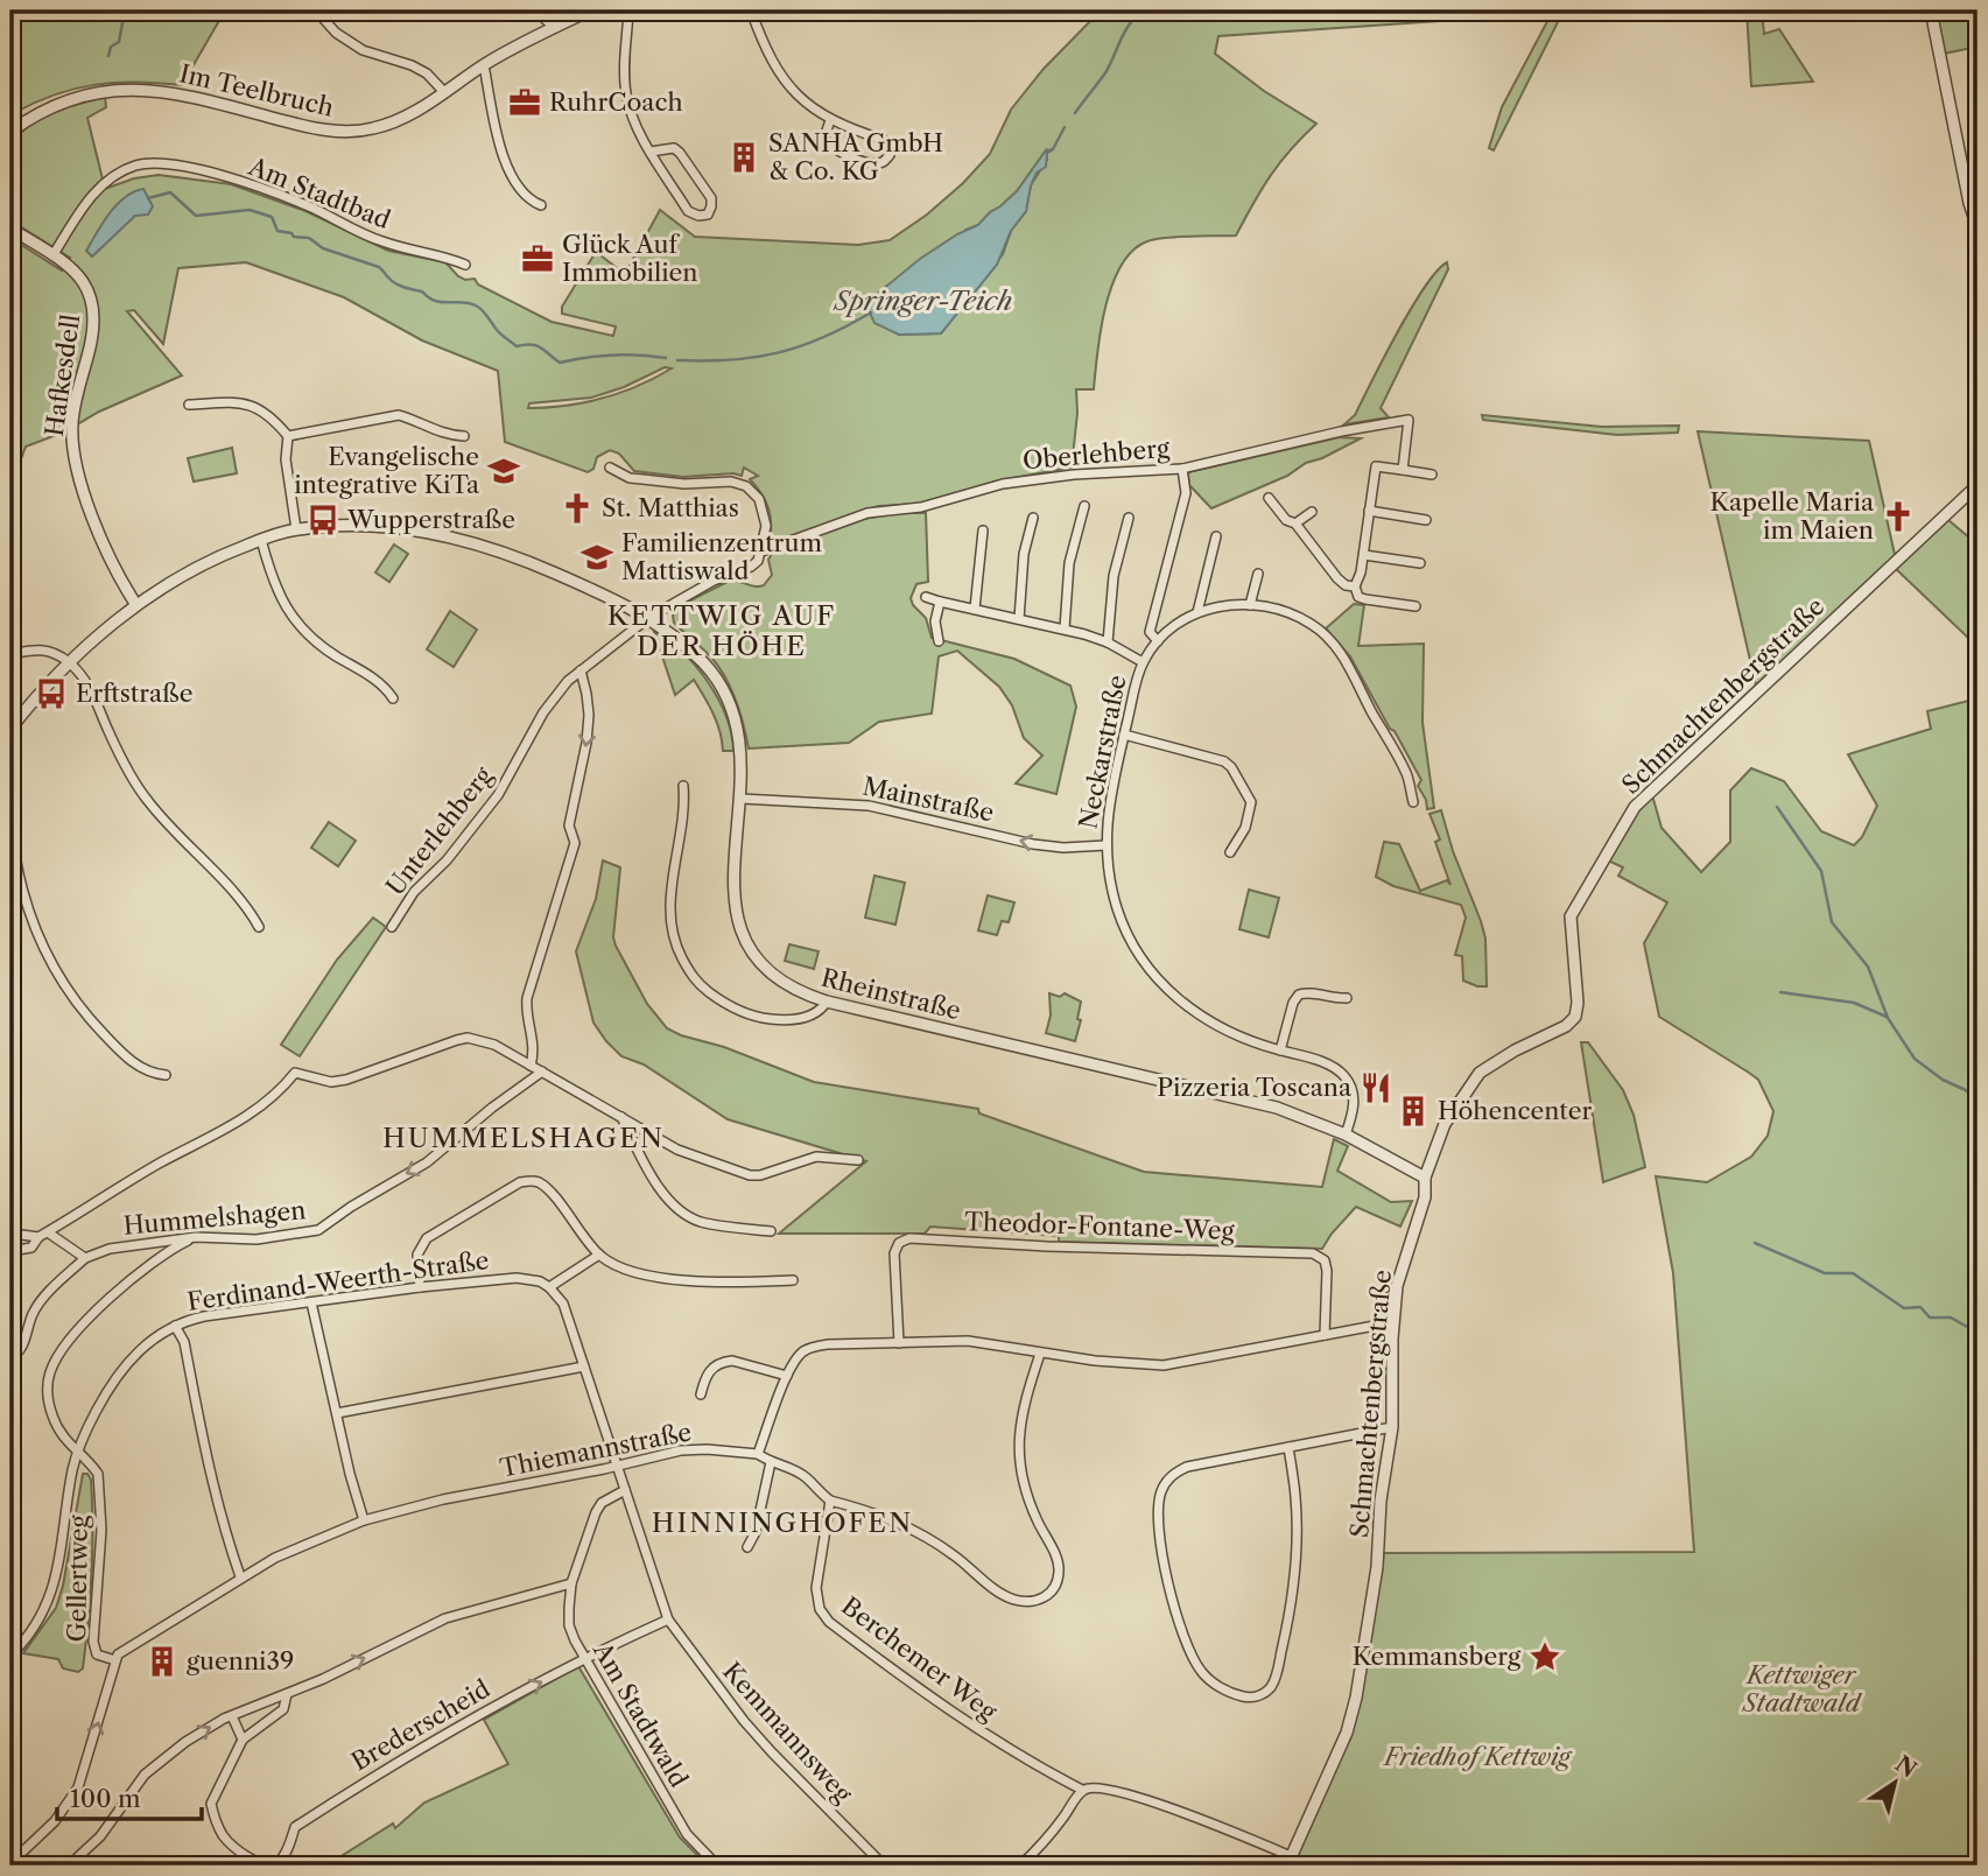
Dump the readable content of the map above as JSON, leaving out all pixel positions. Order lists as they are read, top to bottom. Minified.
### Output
{"streets":{"street":["Im Teelbruch","Am Stadtbad","Hafkesdell","Oberlehberg","Schmachtenbergstraße","Neckarstraße","Mainstraße","Unterlehberg","Rheinstraße","Hummelshagen","Theodor-Fontane-Weg","Ferdinand-Weerth-Straße","Thiemannstraße","Gellertweg","Berchemer Weg","Am Stadtwald","Brederscheid","Kemmannsweg"]},"crossings":[["Am Stadtbad","Hafkesdell"],["Hafkesdell","Rheinstraße"],["Schmachtenbergstraße","Rheinstraße"],["Neckarstraße","Mainstraße"],["Neckarstraße","Rheinstraße"],["Mainstraße","Rheinstraße"],["Unterlehberg","Rheinstraße"],["Ferdinand-Weerth-Straße","Gellertweg"],["Thiemannstraße","Gellertweg"],["Thiemannstraße","Kemmannsweg"],["Am Stadtwald","Brederscheid"],["Am Stadtwald","Kemmannsweg"]],"one_way":["Mainstraße","Hummelshagen"],"districts":["KETTWIG AUF DER HÖHE","HUMMELSHAGEN","HINNINGHOFEN"],"water":["Springer-Teich"],"parks":["Kettwiger Stadtwald","Friedhof Kettwig"],"places":{"office":["RuhrCoach","Glück Auf Immobilien"],"building":["SANHA GmbH & Co. KG","Höhencenter","guenni39"],"school or university":["Evangelische integrative KiTa","Familienzentrum Mattiswald"],"church":["St. Matthias","Kapelle Maria im Maien"],"bus stop":["Wupperstraße","Erftstraße"],"restaurant":["Pizzeria Toscana"],"place":["Kemmansberg"]},"scale_bar":"100 m","north":"top right"}
